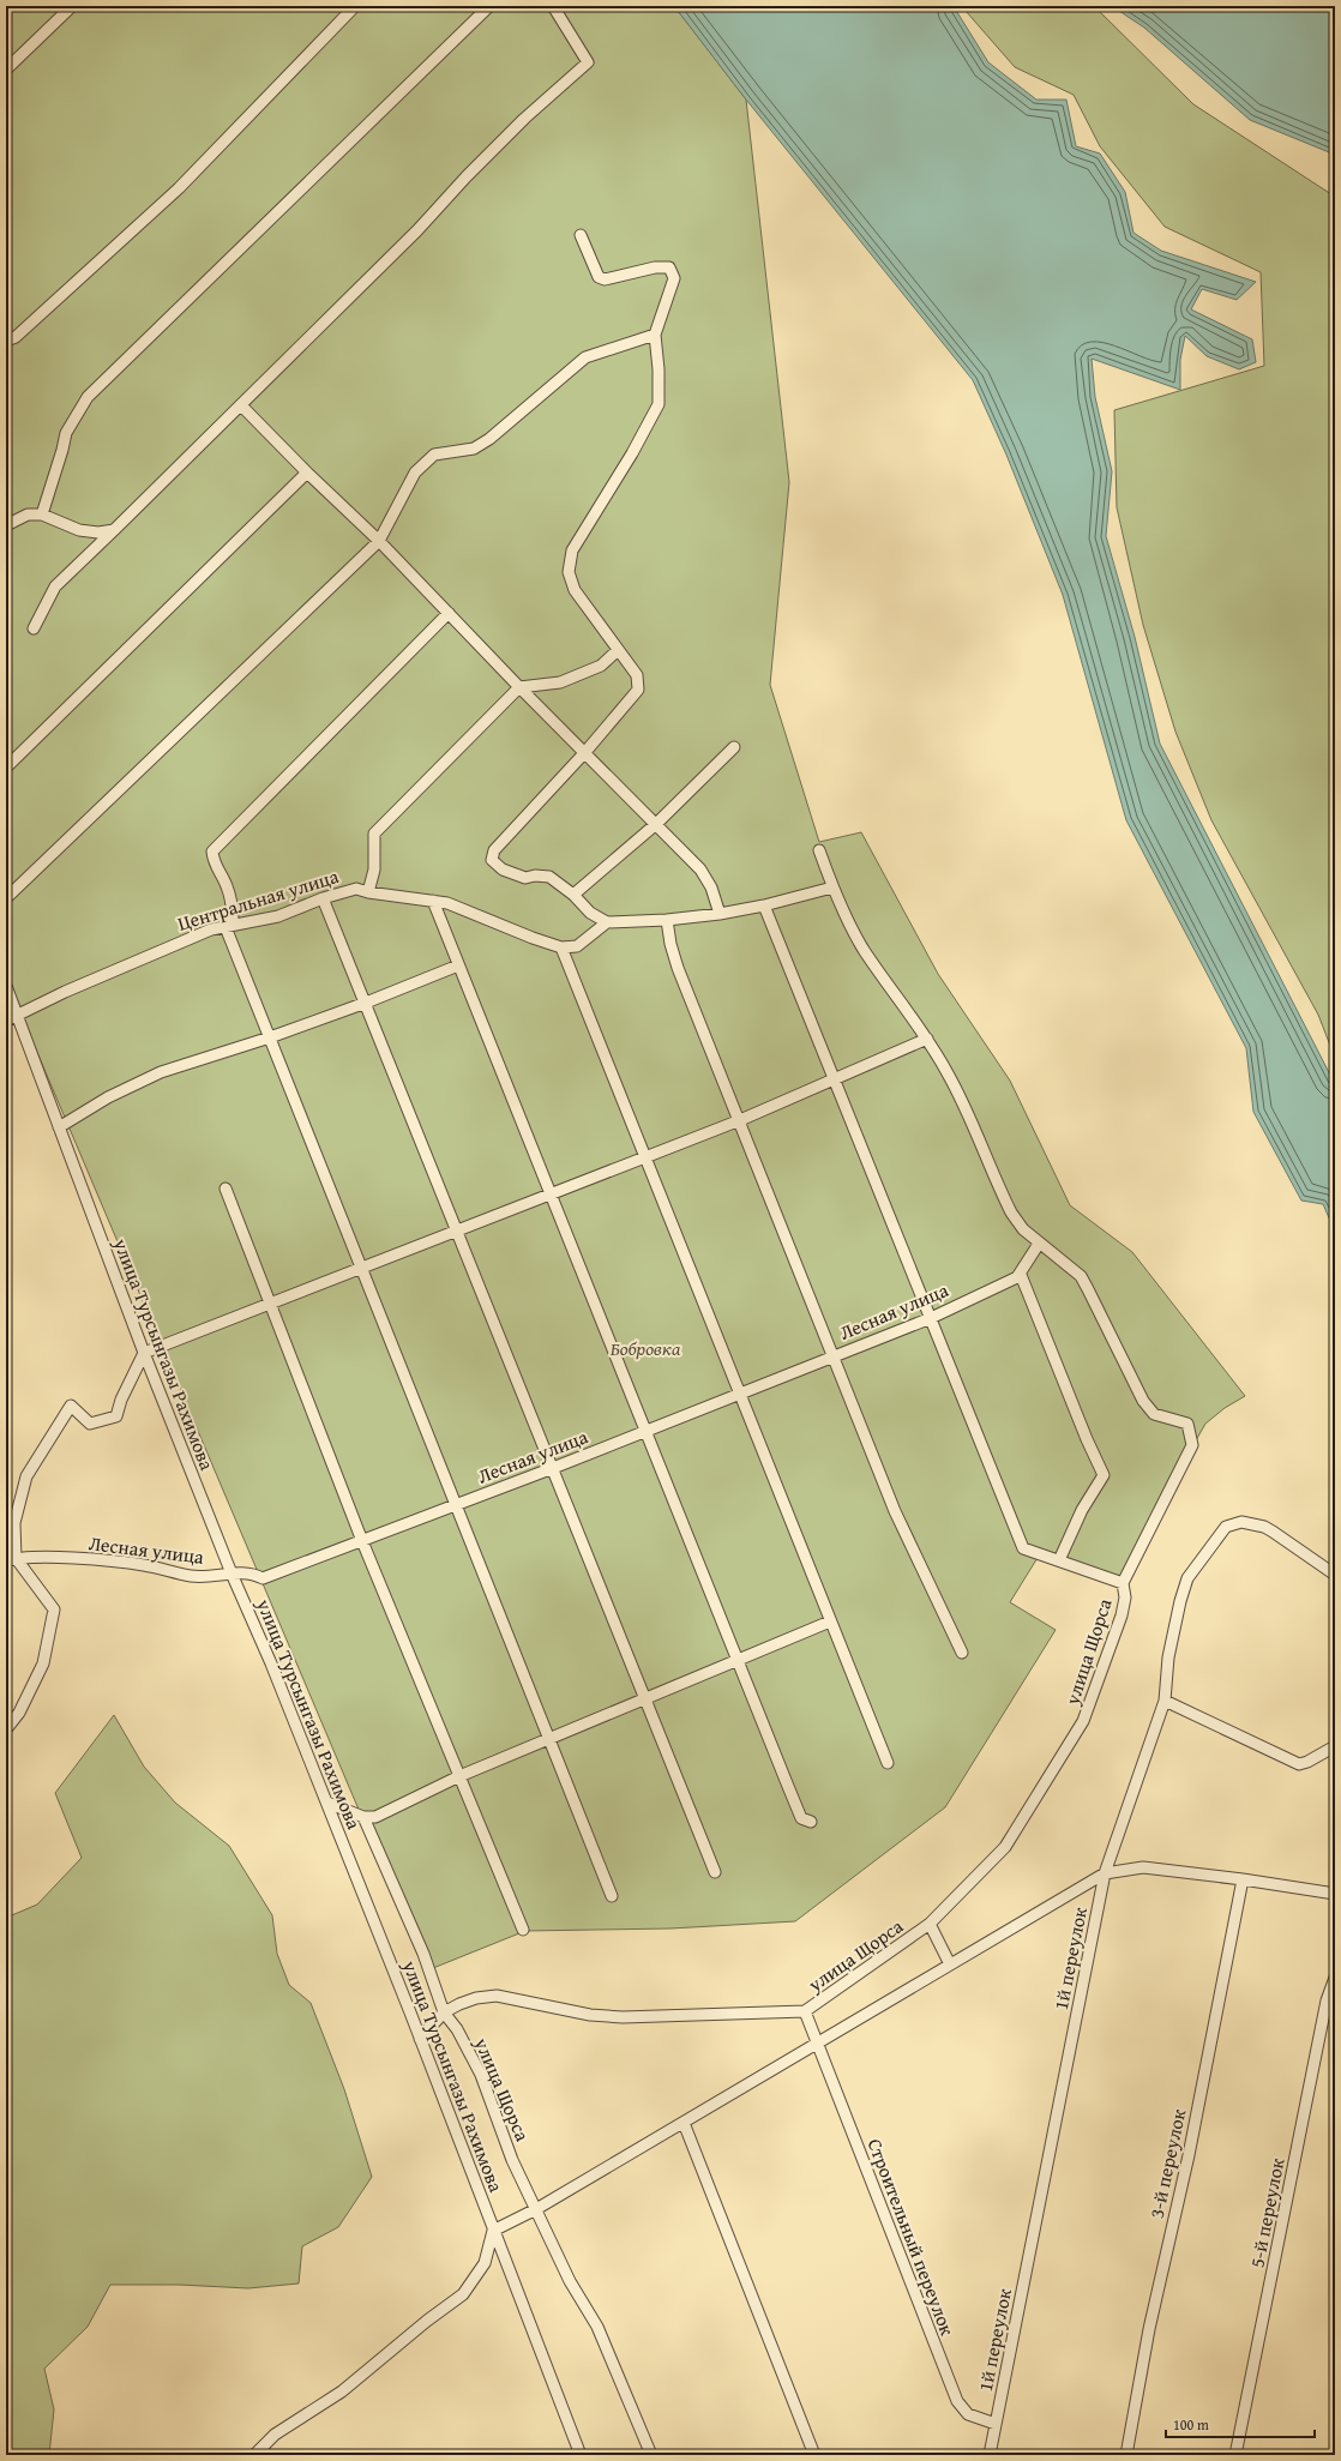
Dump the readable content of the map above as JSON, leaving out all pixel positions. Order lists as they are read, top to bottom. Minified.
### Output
{"streets":{"street":["Центральная улица","Лесная улица","улица Турсынгазы Рахимова","улица Щорса","1й переулок","3-й переулок","5-й переулок","Строительный переулок"]},"crossings":[["Центральная улица","улица Турсынгазы Рахимова"],["Лесная улица","улица Турсынгазы Рахимова"],["улица Щорса","Строительный переулок"],["1й переулок","Строительный переулок"]],"parks":["Бобровка"],"scale_bar":"100 m"}
